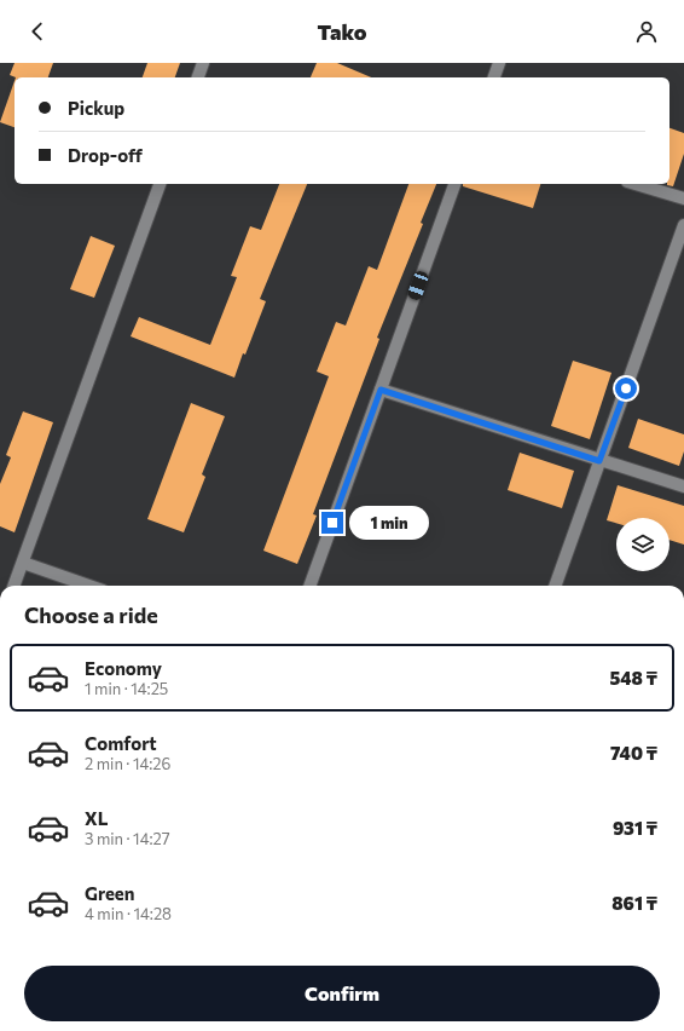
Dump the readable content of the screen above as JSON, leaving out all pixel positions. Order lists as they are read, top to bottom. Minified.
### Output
{"page":{"header":"Tako","banner":["Pickup","Drop-off"],"bubble":"1 min","heading":"Choose a ride","list":[{"name":"Economy","note":"1 min · 14:25","value":"548 ₸"},{"name":"Comfort","note":"2 min · 14:26","value":"740 ₸"},{"name":"XL","note":"3 min · 14:27","value":"931 ₸"},{"name":"Green","note":"4 min · 14:28","value":"861 ₸"}],"buttons":"Confirm"}}
